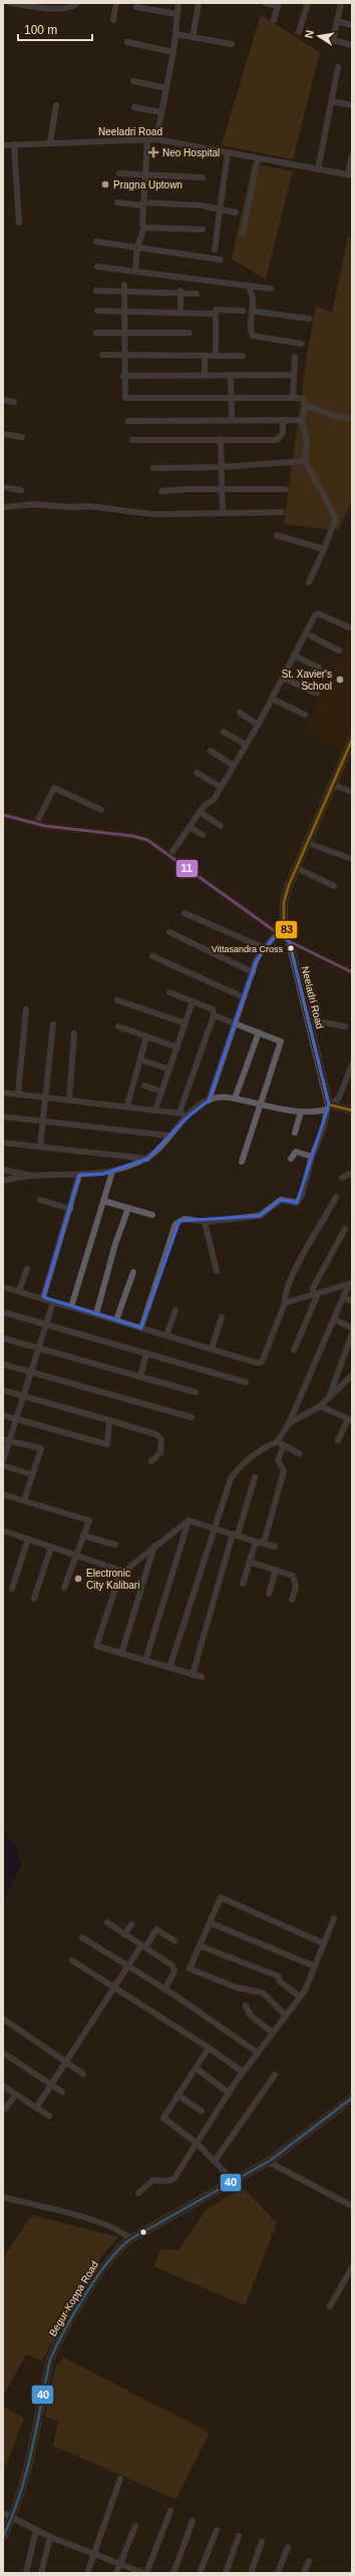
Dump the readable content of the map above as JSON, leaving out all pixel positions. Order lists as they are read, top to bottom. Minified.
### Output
{"streets":{"main road":["Neeladri Road","Begur-Koppa Road"]},"places":{"health":["Neo Hospital"],"other":["Pragna Uptown","St. Xavier's School","Vittasandra Cross","Electronic City Kalibari"]},"lines":["transit line 83","transit line 11","transit line 40"],"scale_bar":"100 m","north":"left"}
